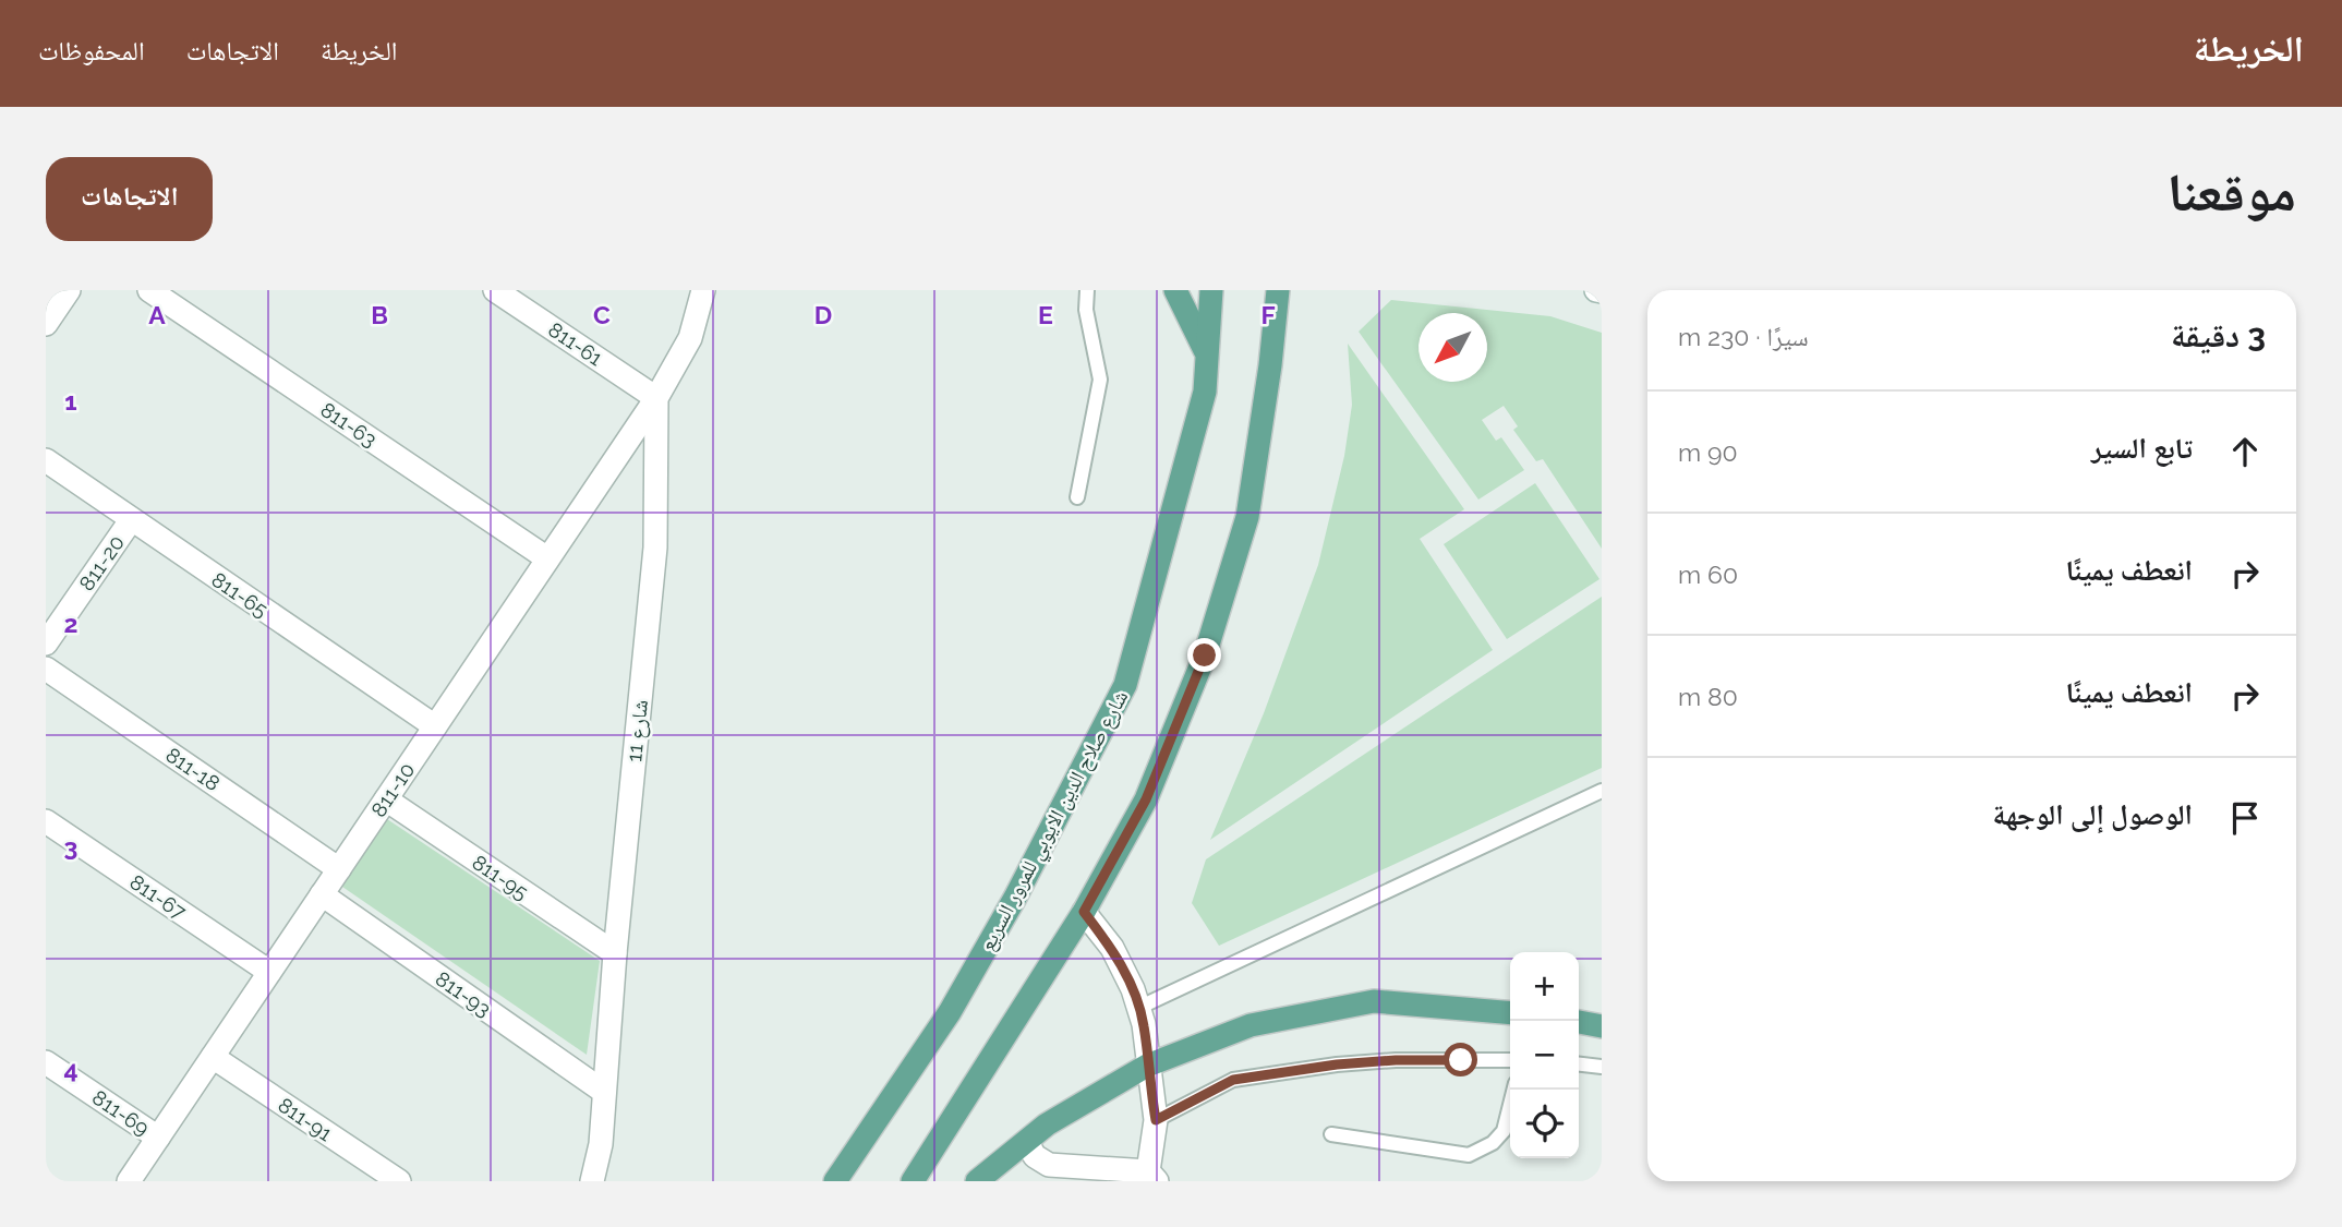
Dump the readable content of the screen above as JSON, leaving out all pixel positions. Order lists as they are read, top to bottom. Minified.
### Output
{"streets":{"main road":["شارع صلاح الدين الايوبي للمرور السريع"],"street":["811-61","811-63","811-20","811-65","شارع 11","811-18","811-10","811-95","811-67","811-93","811-69","811-91"]},"crossings":[["811-61","شارع 11"],["811-61","811-10"],["811-63","811-10"],["811-20","811-65"],["811-65","811-10"],["شارع 11","811-10"],["شارع 11","811-95"],["شارع 11","811-93"],["811-18","811-10"],["811-10","811-95"],["811-10","811-67"],["811-10","811-93"],["811-10","811-69"],["811-10","811-91"]],"north":"bottom left","page":{"header":"الخريطة","nav":["الخريطة","الاتجاهات","المحفوظات"],"title":"موقعنا","buttons":"الاتجاهات","heading":["3 دقيقة","سيرًا · 230 m"],"list":[["تابع السير","90 m"],["انعطف يمينًا","60 m"],["انعطف يمينًا","80 m"],"الوصول إلى الوجهة"],"map_buttons":["+","−"]},"grid":{"columns":["A","B","C","D","E","F"],"rows":["1","2","3","4"]}}
